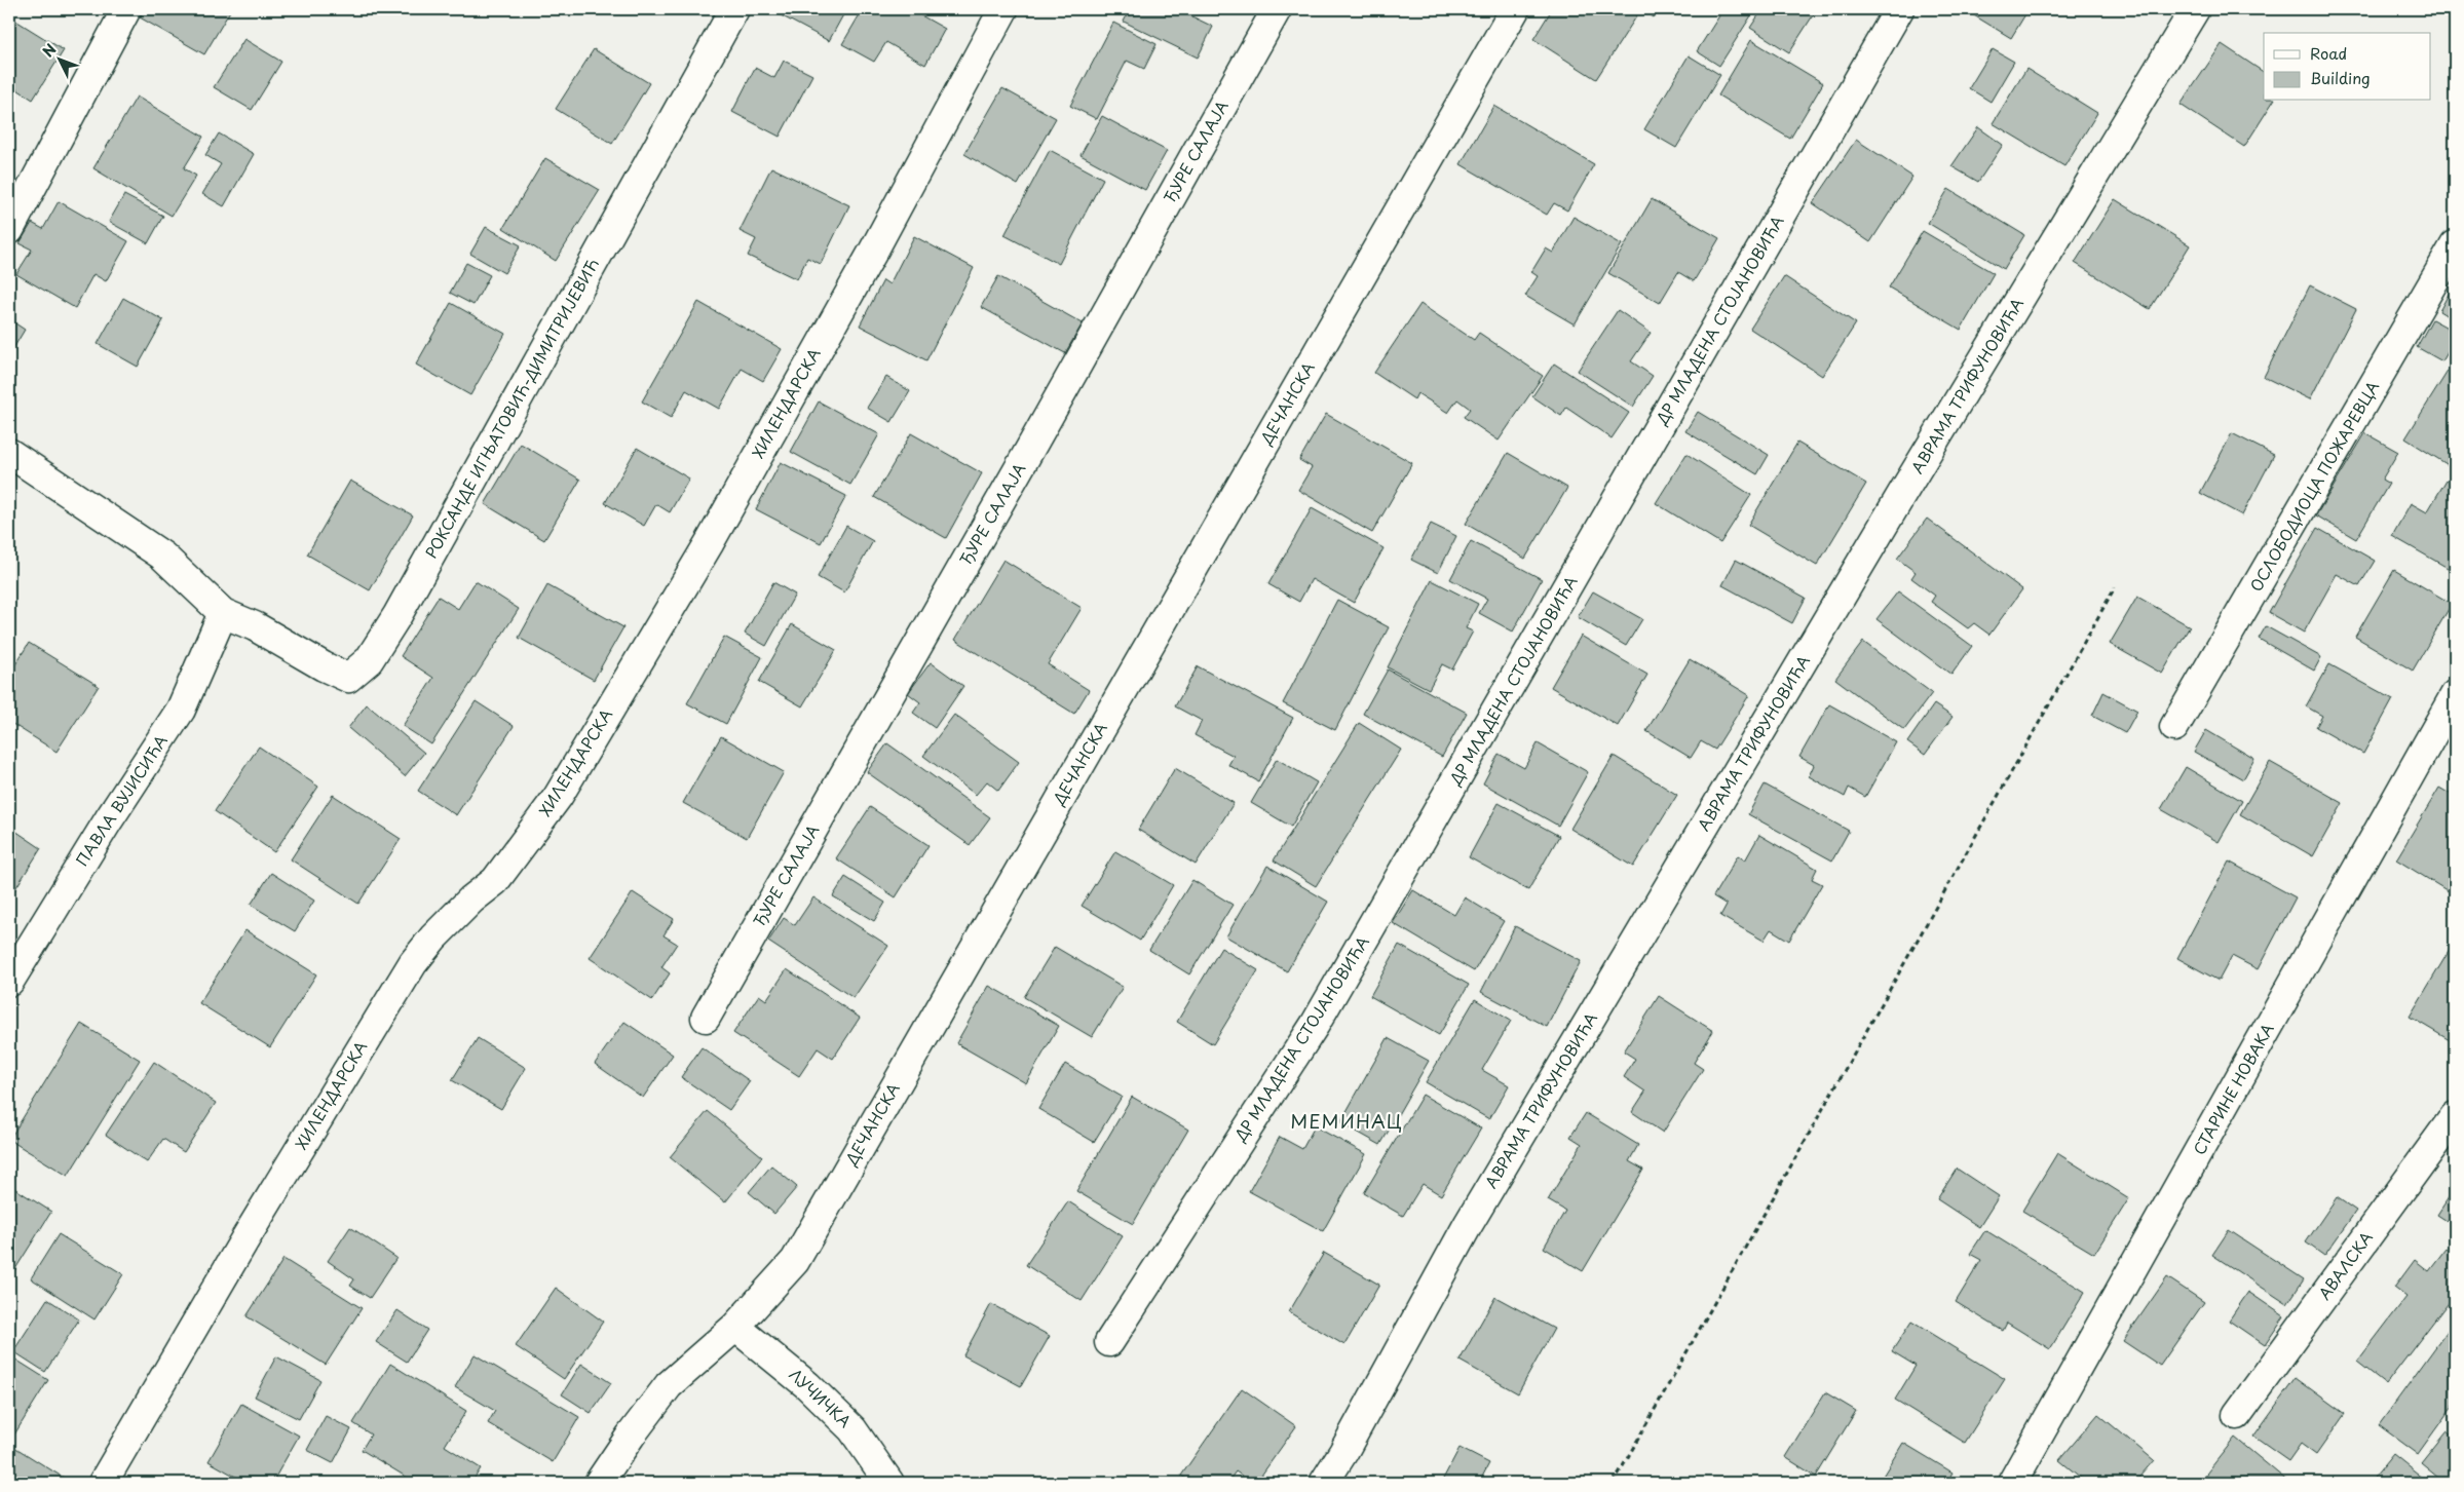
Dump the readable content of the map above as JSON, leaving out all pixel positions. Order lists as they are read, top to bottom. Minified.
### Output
{"streets":{"street":["ЂУРЕ САЛАЈА","ДР МЛАДЕНА СТОЈАНОВИЋА","АВРАМА ТРИФУНОВИЋА","ХИЛЕНДАРСКА","ДЕЧАНСКА","РОКСАНДЕ ИГЊАТОВИЋ-ДИМИТРИЈЕВИЋ","ОСЛОБОДИОЦА ПОЖАРЕВЦА","ПАВЛА ВУЈИСИЋА","СТАРИНЕ НОВАКА","АВАЛСКА","ЛУЧИЧКА"]},"crossings":[["ДЕЧАНСКА","ЛУЧИЧКА"],["РОКСАНДЕ ИГЊАТОВИЋ-ДИМИТРИЈЕВИЋ","ПАВЛА ВУЈИСИЋА"]],"districts":["МЕМИНАЦ"],"legend":["Road","Building"],"north":"top left"}
